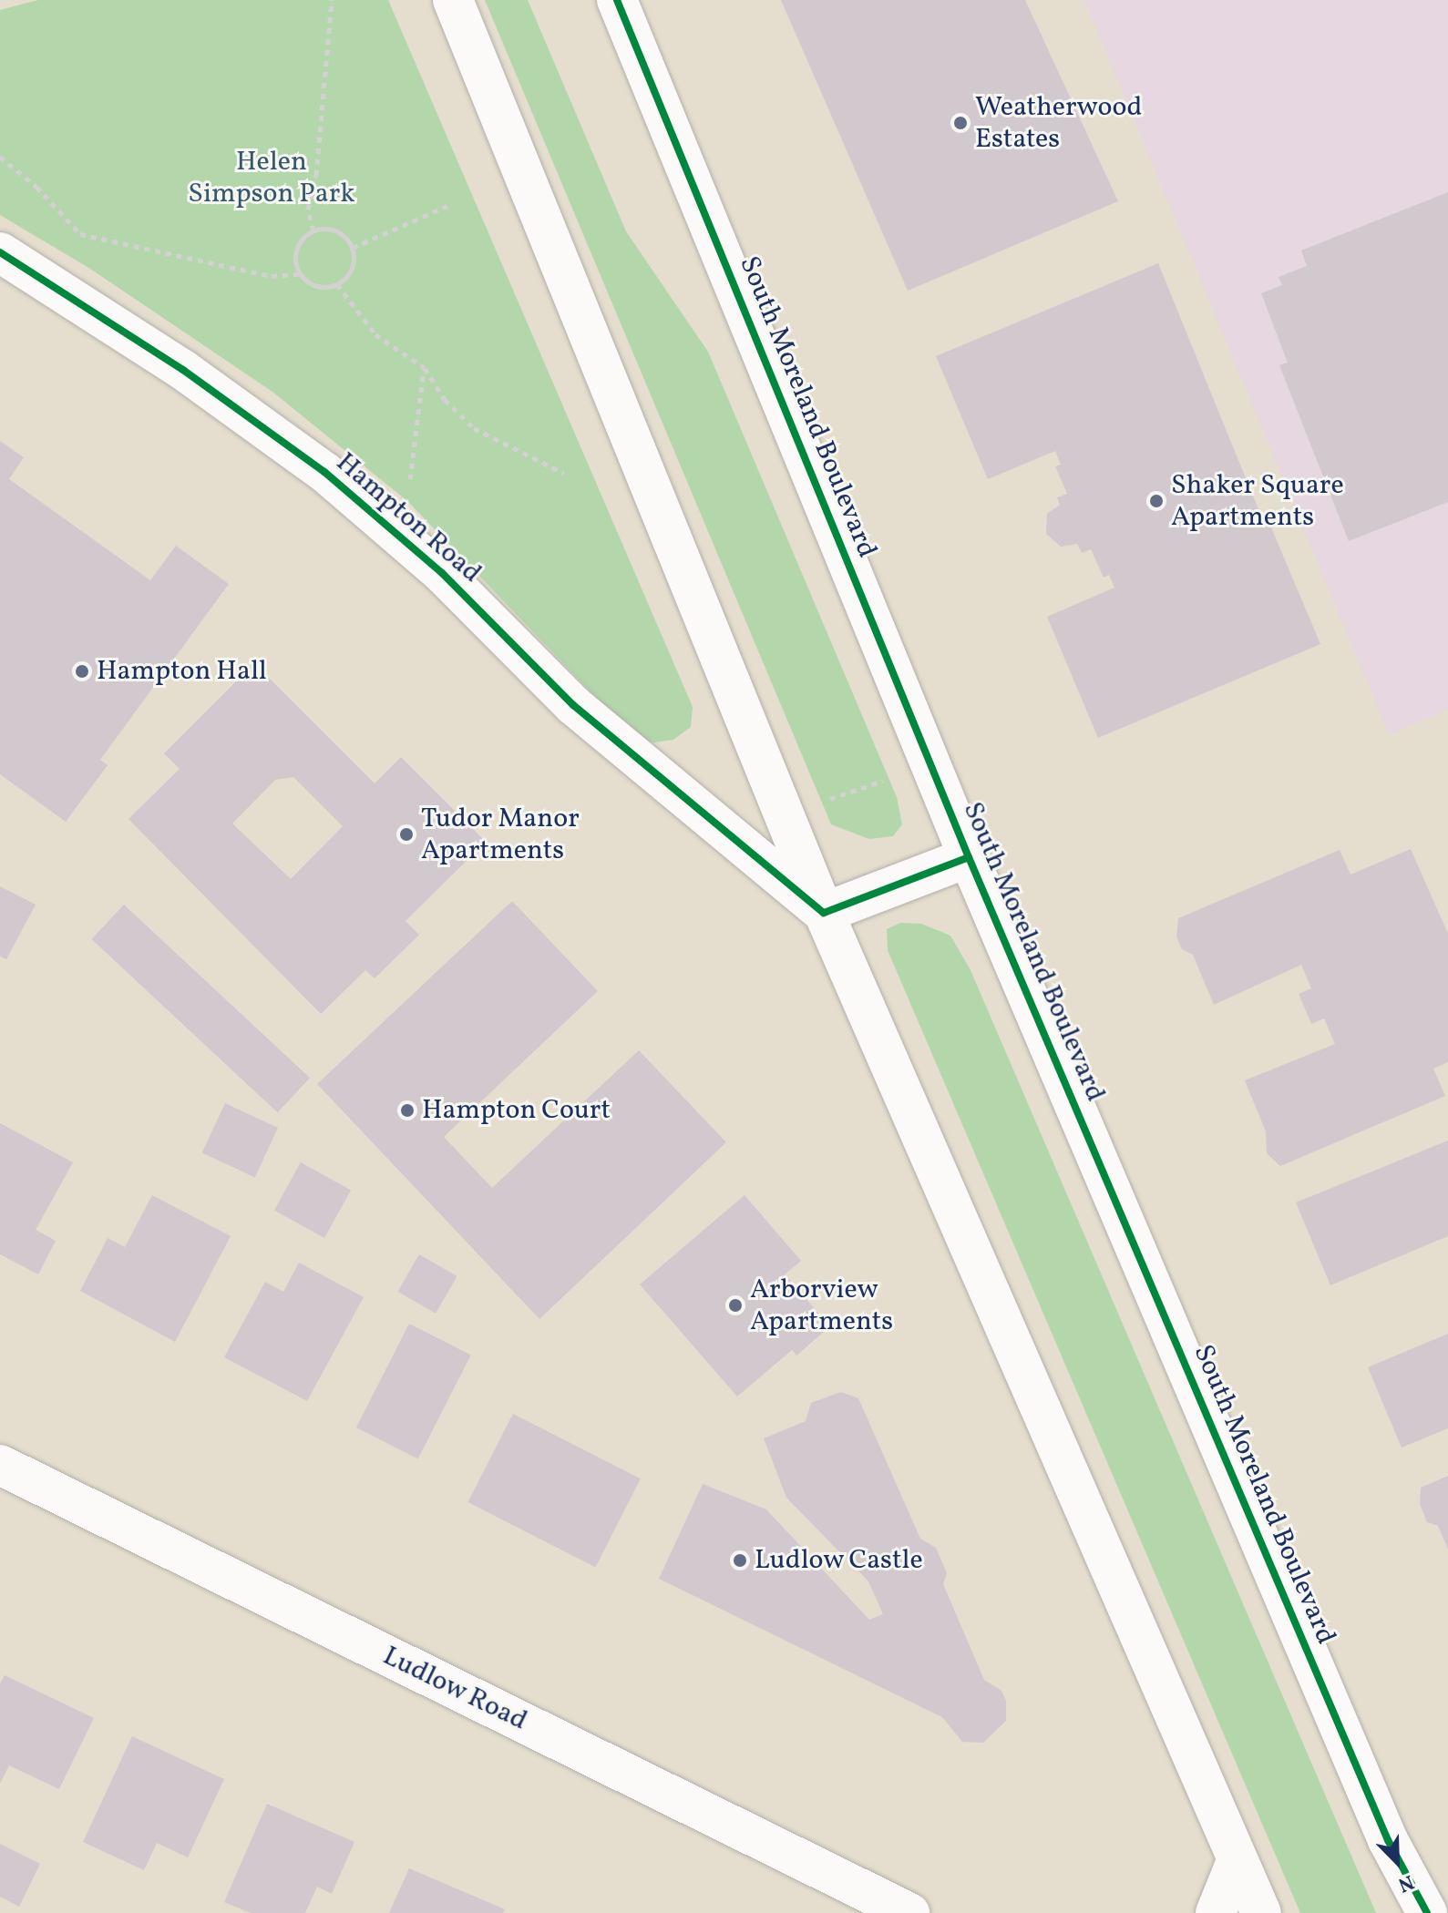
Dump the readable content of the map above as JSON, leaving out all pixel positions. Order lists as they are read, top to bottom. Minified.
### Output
{"streets":{"street":["South Moreland Boulevard","Hampton Road","Ludlow Road"]},"parks":["Helen Simpson Park"],"places":["Weatherwood Estates","Shaker Square Apartments","Hampton Hall","Tudor Manor Apartments","Hampton Court","Arborview Apartments","Ludlow Castle"],"north":"bottom right"}
